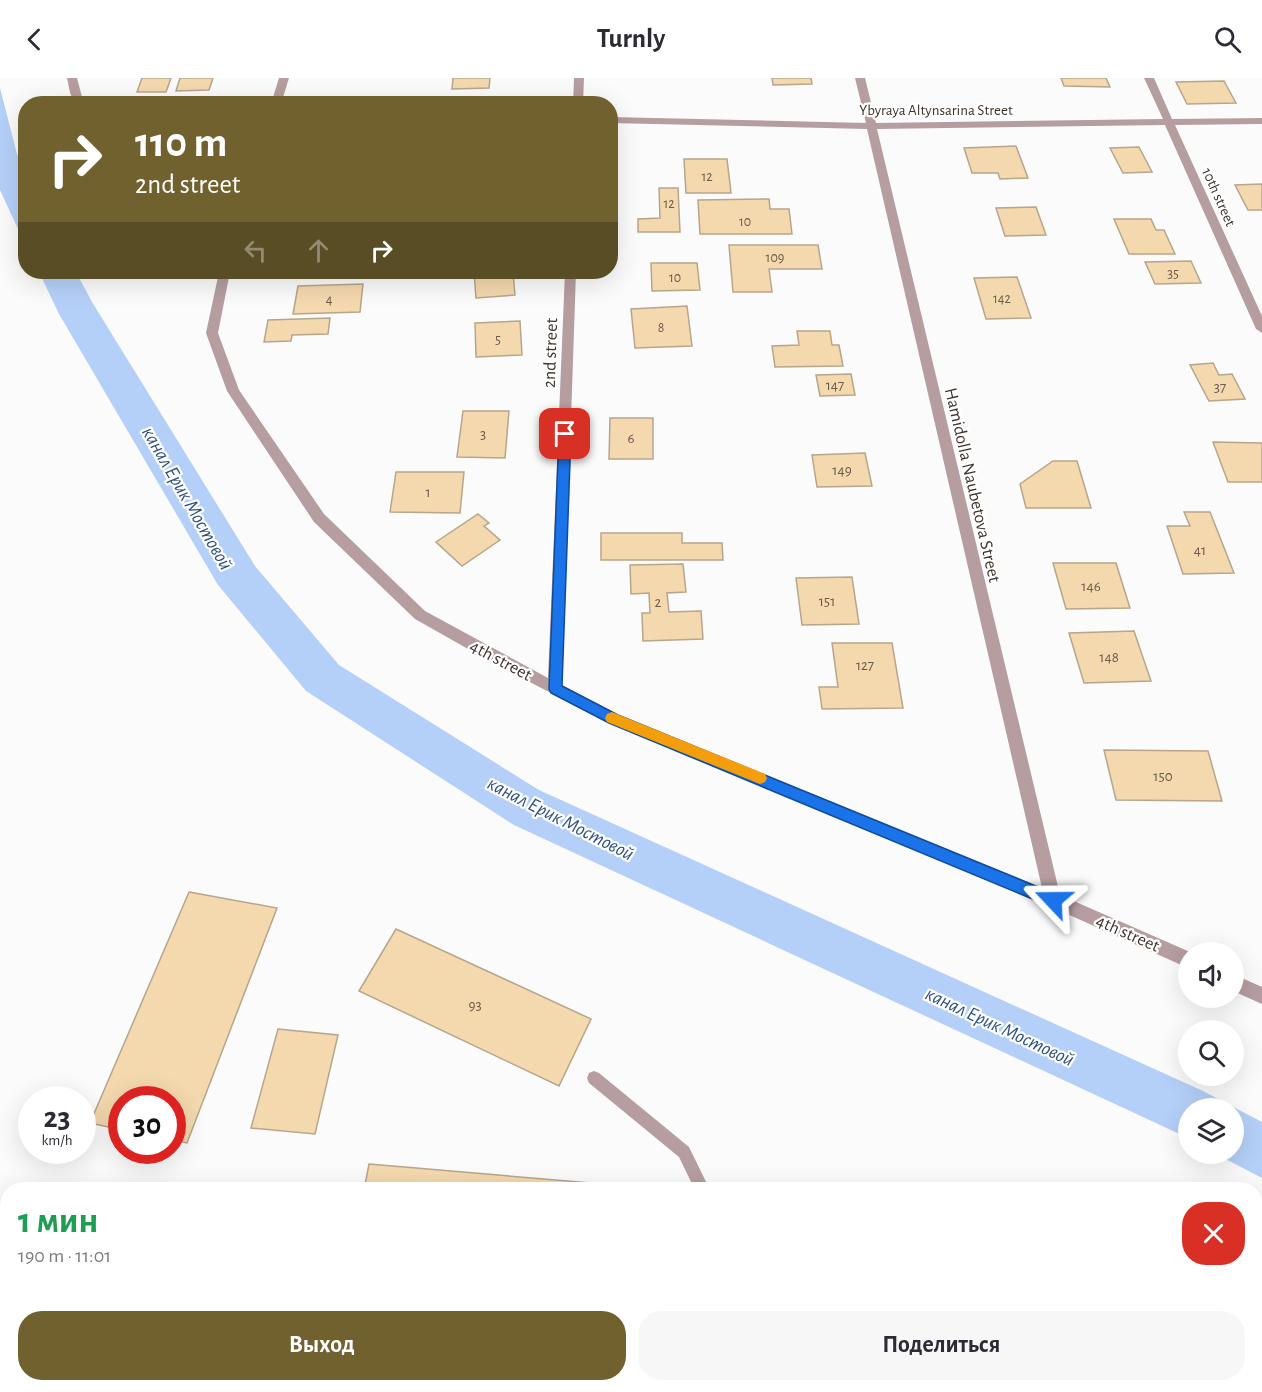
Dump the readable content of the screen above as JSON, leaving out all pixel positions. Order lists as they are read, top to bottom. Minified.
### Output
{"streets":{"street":["Ybyraya Altynsarina Street","10th street","2nd street","Hamidolla Naubetova Street","4th street"]},"crossings":[["Ybyraya Altynsarina Street","10th street"],["Ybyraya Altynsarina Street","Hamidolla Naubetova Street"],["2nd street","4th street"],["Hamidolla Naubetova Street","4th street"]],"water":["канал Ерик Мостовой"],"house_numbers":["12","12","10","109","35","10","142","4","8","5","147","37","3","6","149","1","41","146","151","2","148","127","150","93"],"page":{"header":"Turnly","turn":["110 m","2nd street"],"speed":"23 km/h","limit":"30","heading":["1 мин","190 m · 11:01"],"buttons":["Выход","Поделиться"]}}
